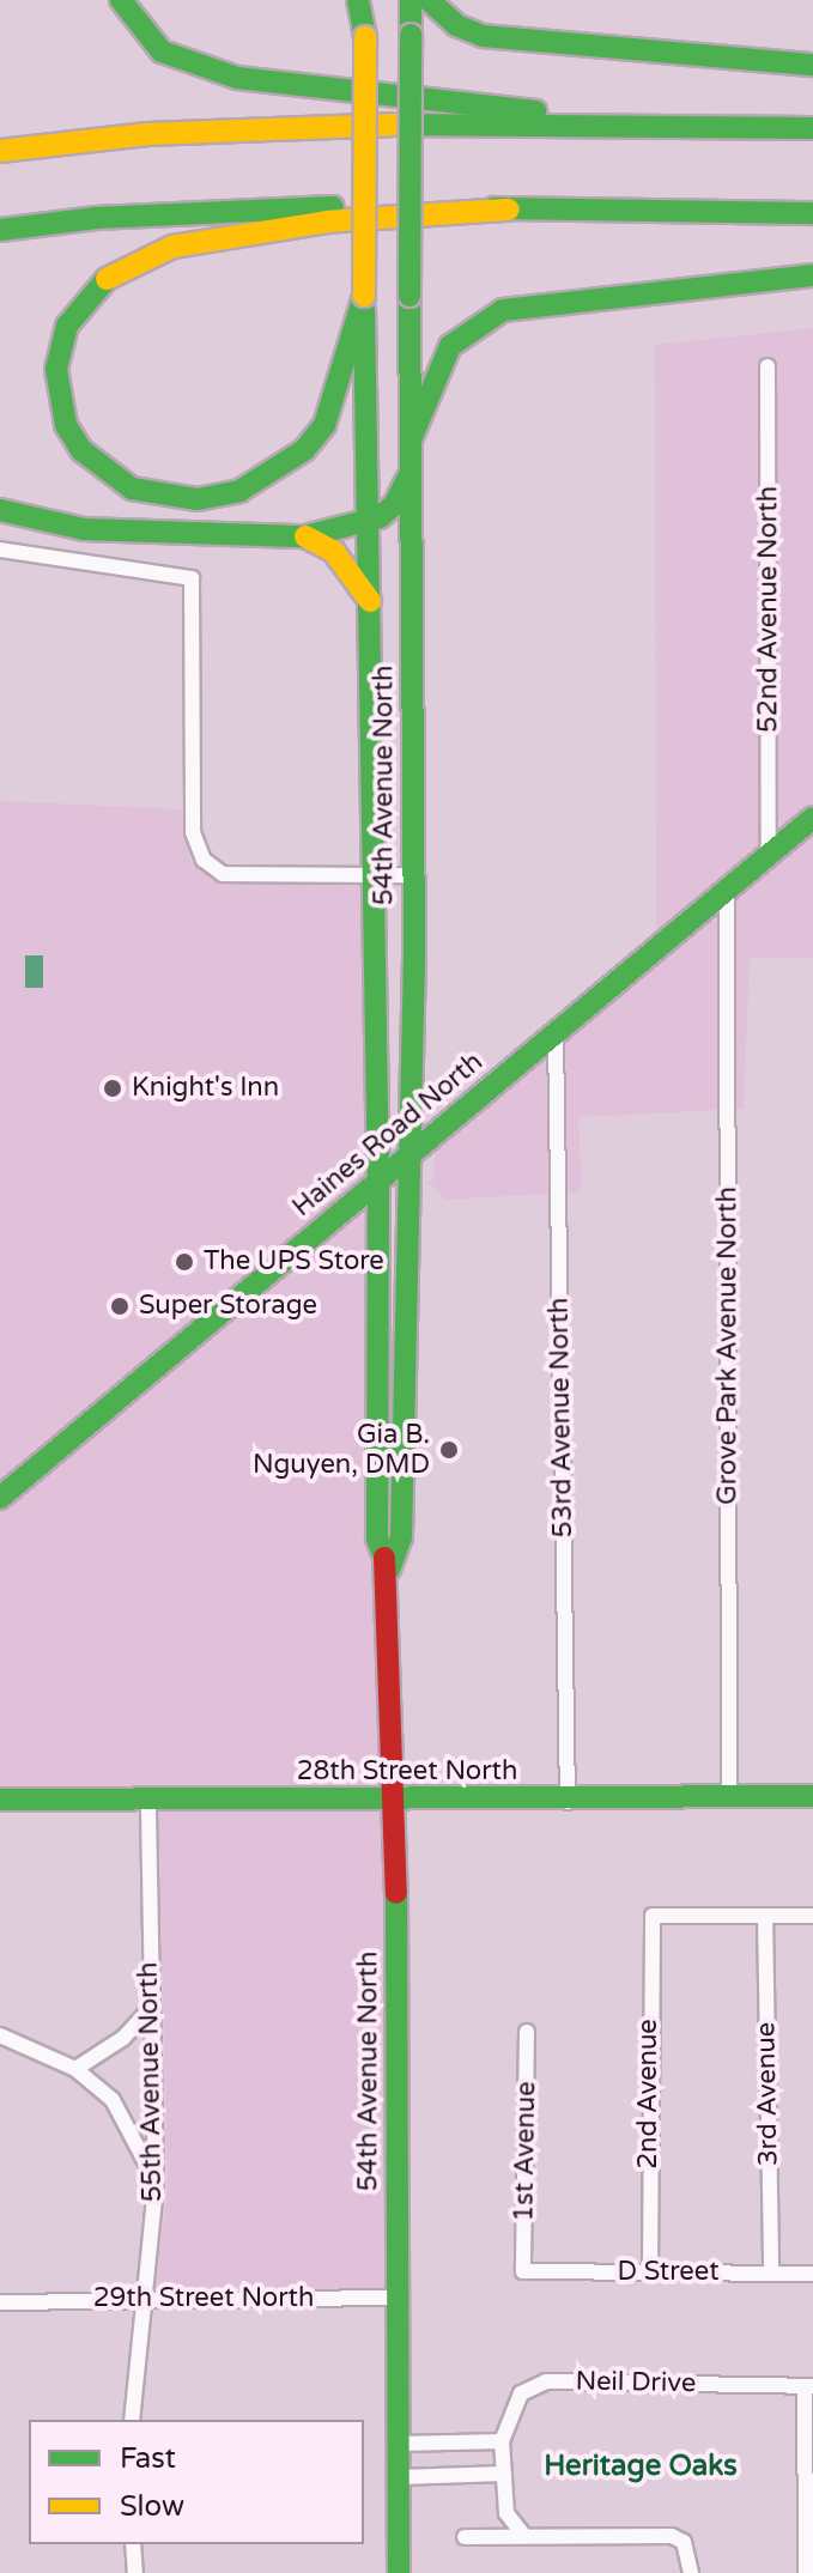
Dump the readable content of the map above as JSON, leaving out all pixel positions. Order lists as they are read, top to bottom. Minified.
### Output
{"streets":{"main road":["54th Avenue North","Haines Road North","28th Street North"],"street":["52nd Avenue North","Grove Park Avenue North","53rd Avenue North","55th Avenue North","2nd Avenue","3rd Avenue","1st Avenue","D Street","29th Street North","Neil Drive"]},"crossings":[["52nd Avenue North","Haines Road North"],["54th Avenue North","Haines Road North"],["54th Avenue North","28th Street North"],["54th Avenue North","29th Street North"],["Haines Road North","Grove Park Avenue North"],["Haines Road North","53rd Avenue North"],["Grove Park Avenue North","28th Street North"],["53rd Avenue North","28th Street North"],["28th Street North","55th Avenue North"],["55th Avenue North","29th Street North"],["2nd Avenue","3rd Avenue"],["2nd Avenue","D Street"],["3rd Avenue","D Street"],["1st Avenue","D Street"]],"districts":["Heritage Oaks"],"places":["Knight's Inn","The UPS Store","Super Storage","Gia B. Nguyen, DMD"],"legend":["Fast","Slow"]}
